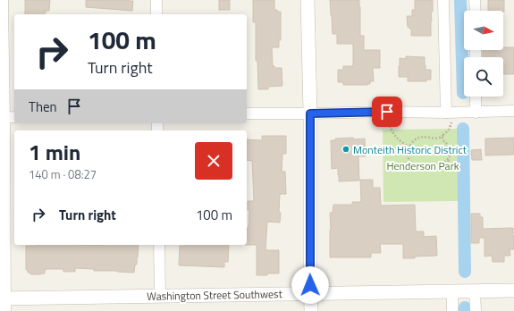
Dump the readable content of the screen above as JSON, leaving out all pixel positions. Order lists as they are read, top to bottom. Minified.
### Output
{"streets":{"street":["Washington Street Southwest"]},"parks":["Henderson Park"],"places":["Monteith Historic District"],"north":"right","page":{"turn":["100 m","Turn right"],"then":"Then","heading":["1 min","140 m · 08:27"],"list":[{"name":"Turn right","value":"100 m"}]}}
